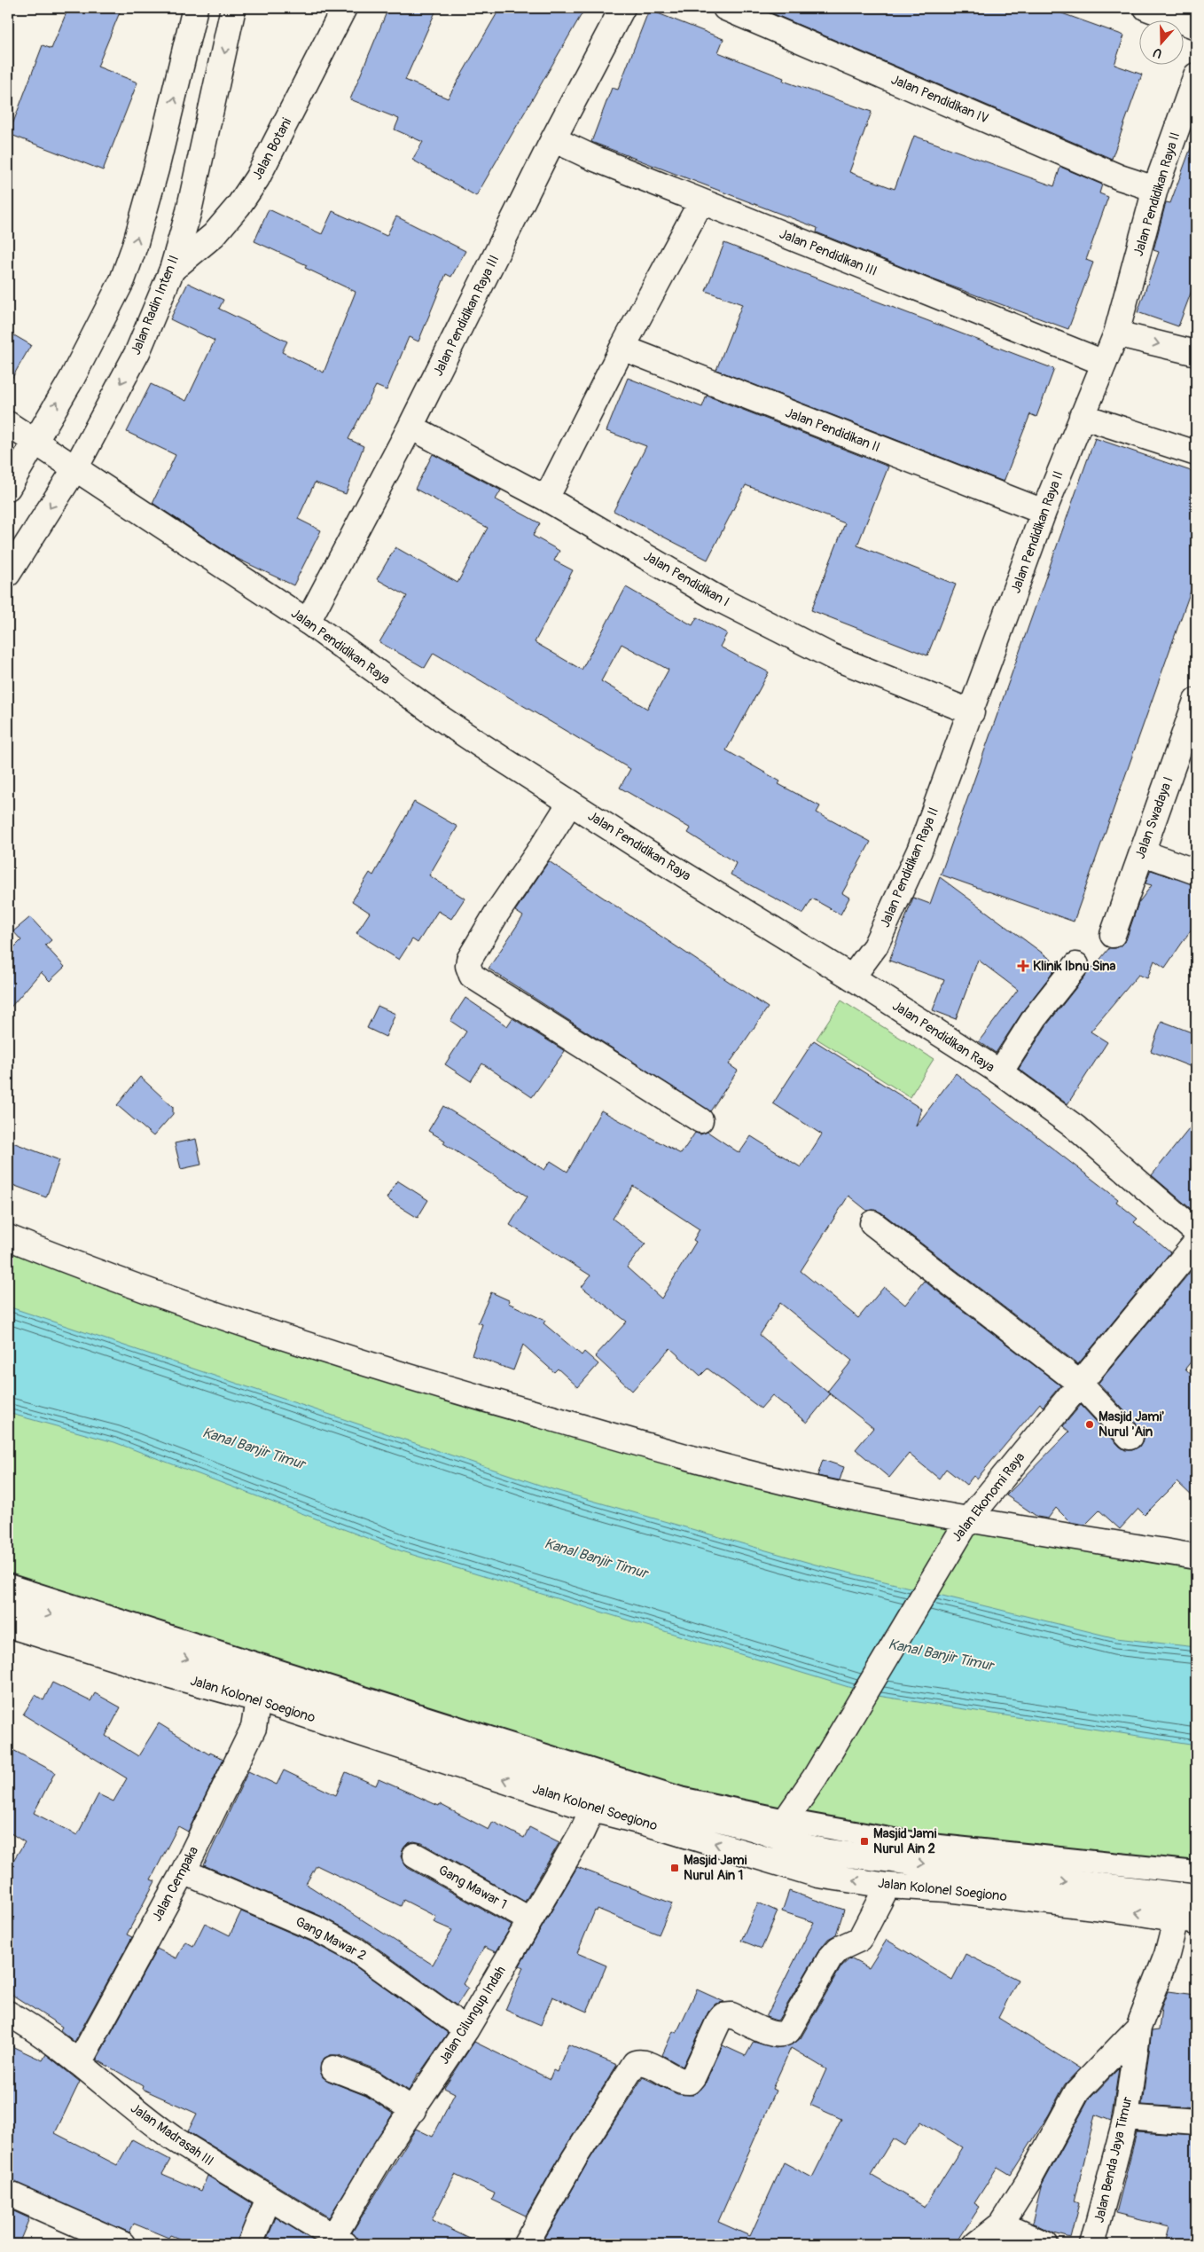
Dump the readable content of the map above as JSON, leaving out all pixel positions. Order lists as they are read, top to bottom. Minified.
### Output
{"streets":{"street":["Jalan Pendidikan IV","Jalan Botani","Jalan Pendidikan Raya II","Jalan Pendidikan III","Jalan Radin Inten II","Jalan Pendidikan Raya III","Jalan Pendidikan II","Jalan Pendidikan I","Jalan Pendidikan Raya","Jalan Swadaya I","Jalan Ekonomi Raya","Jalan Kolonel Soegiono","Jalan Cempaka","Gang Mawar 1","Gang Mawar 2","Jalan Cilungup Indah","Jalan Madrasah III","Jalan Benda Jaya Timur"]},"crossings":[["Jalan Pendidikan IV","Jalan Pendidikan Raya II"],["Jalan Botani","Jalan Radin Inten II"],["Jalan Pendidikan Raya II","Jalan Pendidikan III"],["Jalan Pendidikan Raya II","Jalan Pendidikan II"],["Jalan Pendidikan Raya II","Jalan Pendidikan I"],["Jalan Pendidikan Raya II","Jalan Pendidikan Raya"],["Jalan Pendidikan III","Jalan Pendidikan Raya III"],["Jalan Radin Inten II","Jalan Pendidikan Raya"],["Jalan Pendidikan Raya III","Jalan Pendidikan I"],["Jalan Pendidikan Raya III","Jalan Pendidikan Raya"],["Jalan Kolonel Soegiono","Jalan Cempaka"],["Jalan Kolonel Soegiono","Jalan Cilungup Indah"],["Jalan Kolonel Soegiono","Jalan Benda Jaya Timur"],["Jalan Cempaka","Gang Mawar 2"],["Jalan Cempaka","Jalan Madrasah III"],["Gang Mawar 1","Jalan Cilungup Indah"],["Gang Mawar 2","Jalan Cilungup Indah"],["Jalan Cilungup Indah","Jalan Madrasah III"]],"water":["Kanal Banjir Timur"],"places":{"health":["Klinik Ibnu Sina"],"other":["Masjid Jami' Nurul 'Ain"],"transit":["Masjid Jami Nurul Ain 2","Masjid Jami Nurul Ain 1"]},"north":"bottom"}
